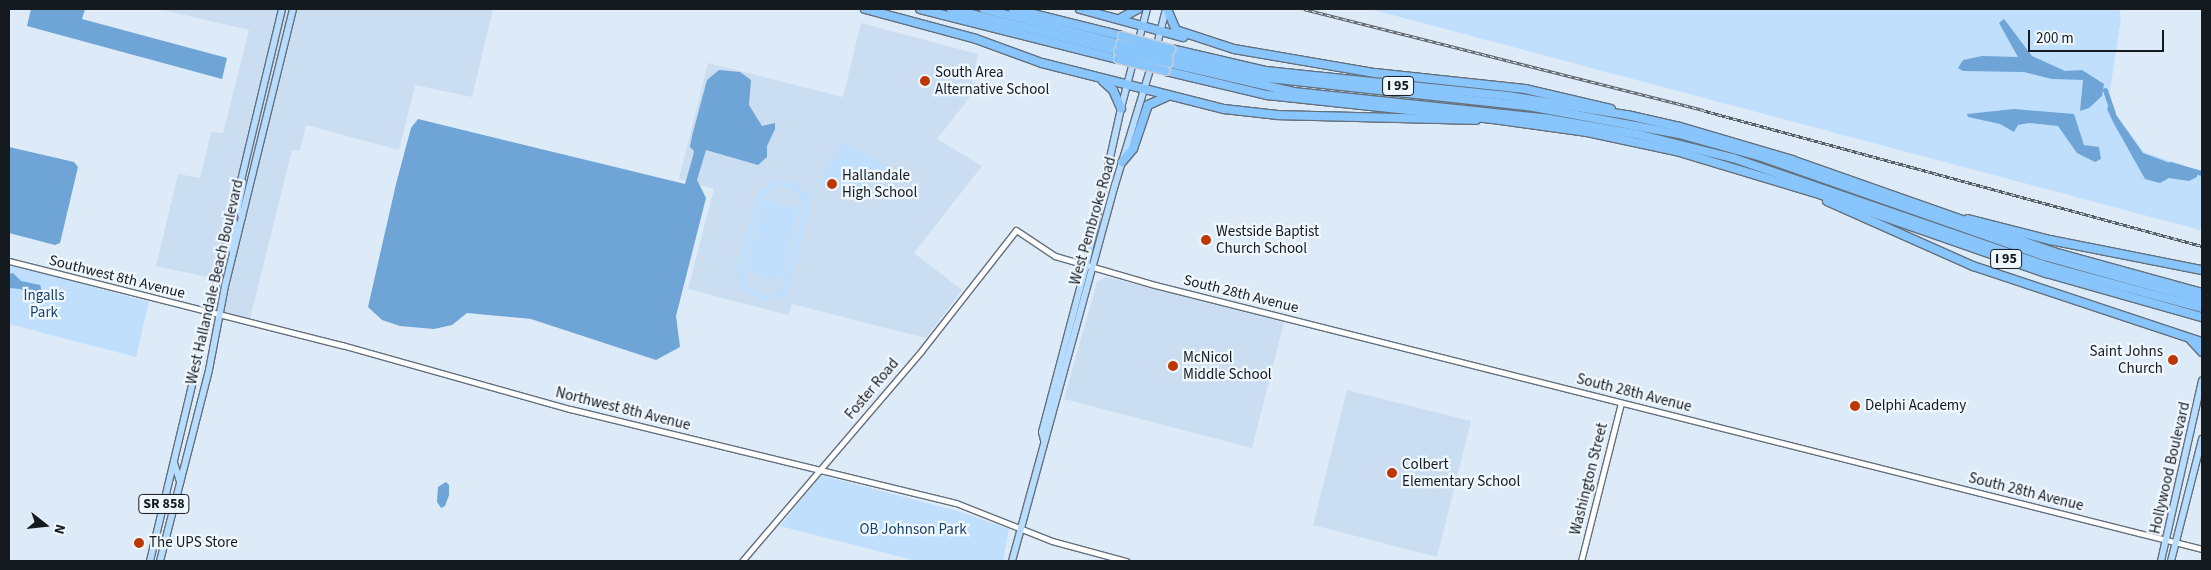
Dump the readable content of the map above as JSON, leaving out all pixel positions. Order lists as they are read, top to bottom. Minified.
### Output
{"streets":{"highway":["I 95"],"main road":["West Pembroke Road","West Hallandale Beach Boulevard","Hollywood Boulevard","SR 858"],"street":["Southwest 8th Avenue","South 28th Avenue","Foster Road","Northwest 8th Avenue","Washington Street"]},"crossings":[["West Pembroke Road","South 28th Avenue"],["West Pembroke Road","Northwest 8th Avenue"],["Southwest 8th Avenue","West Hallandale Beach Boulevard"],["Southwest 8th Avenue","Northwest 8th Avenue"],["West Hallandale Beach Boulevard","Northwest 8th Avenue"],["South 28th Avenue","Foster Road"],["South 28th Avenue","Hollywood Boulevard"],["South 28th Avenue","Washington Street"],["Foster Road","Northwest 8th Avenue"]],"parks":["Ingalls Park","OB Johnson Park"],"places":["South Area Alternative School","Hallandale High School","Westside Baptist Church School","Saint Johns Church","McNicol Middle School","Delphi Academy","Colbert Elementary School","The UPS Store"],"scale_bar":"200 m","north":"right"}
